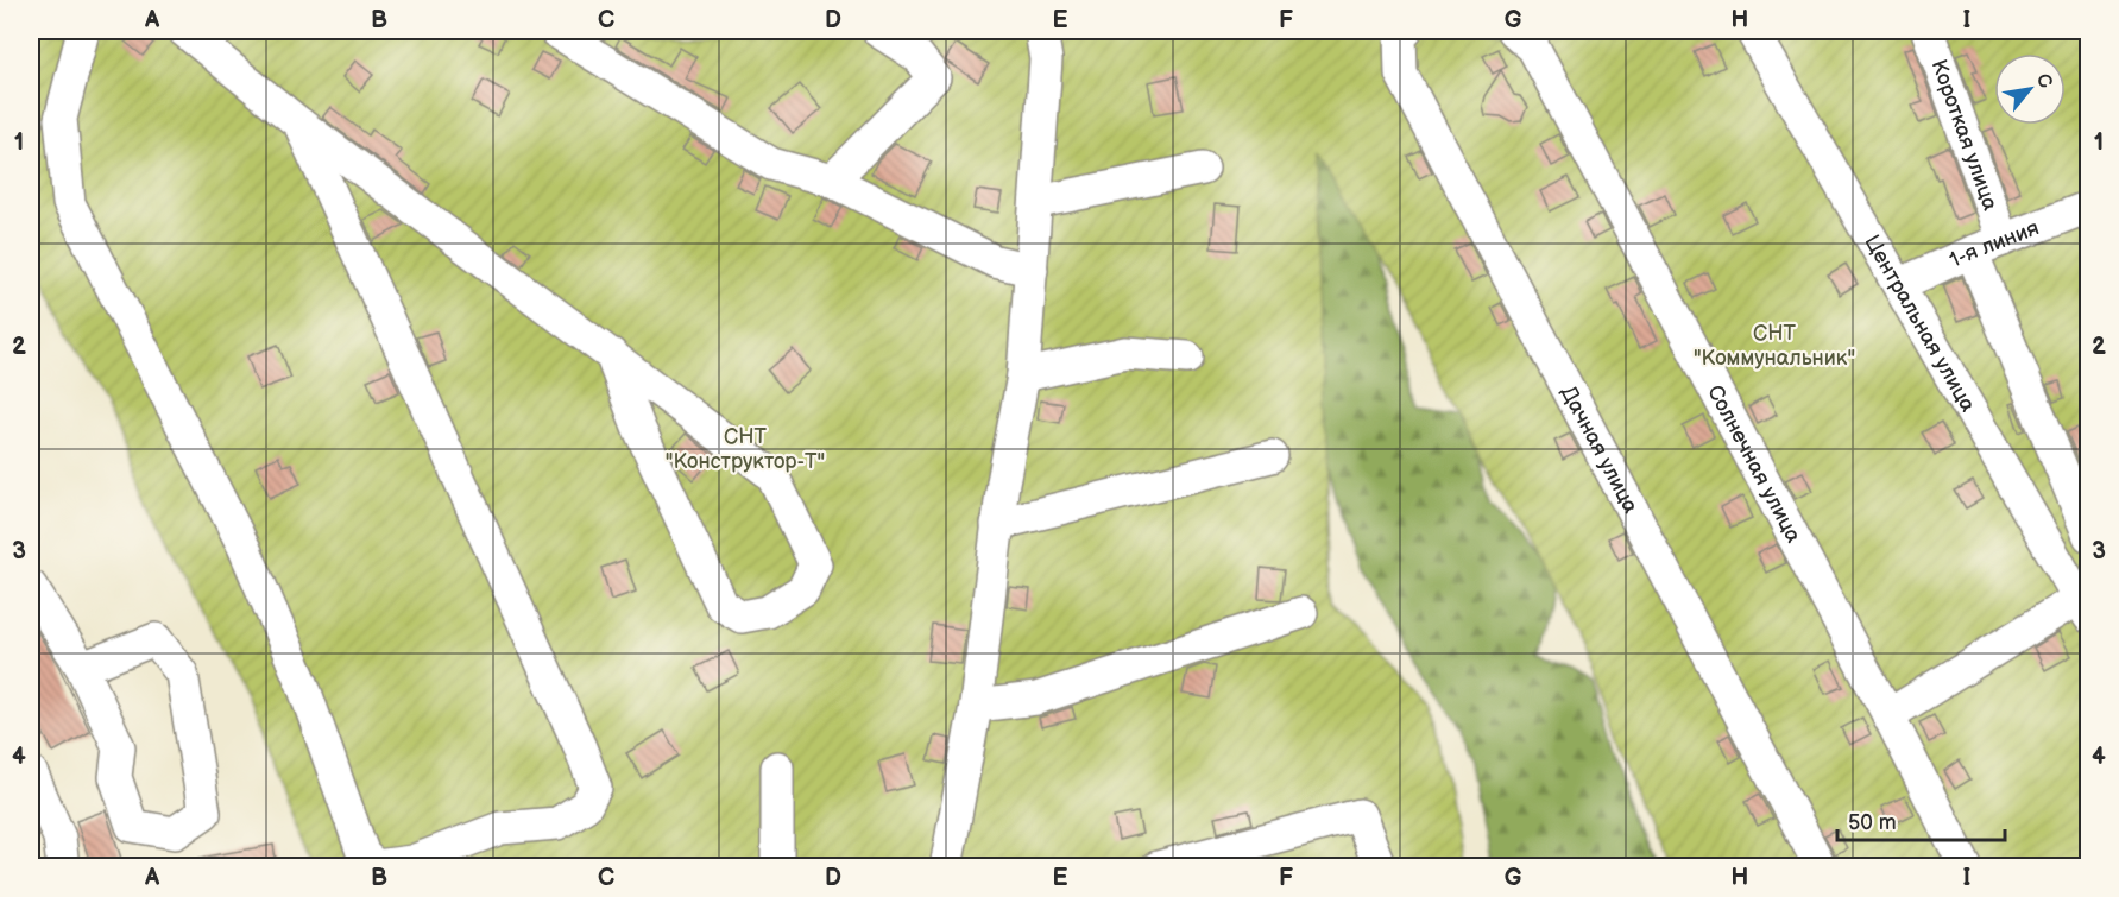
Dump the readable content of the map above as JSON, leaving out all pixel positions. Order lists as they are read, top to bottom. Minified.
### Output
{"streets":{"street":["Короткая улица","1-я линия","Центральная улица","Дачная улица","Солнечная улица"]},"crossings":[["Короткая улица","1-я линия"],["1-я линия","Центральная улица"]],"parks":["СНТ \"Коммунальник\"","СНТ \"Конструктор-Т\""],"scale_bar":"50 m","north":"top right","grid":{"columns":["A","B","C","D","E","F","G","H","I"],"rows":["1","2","3","4"]}}
